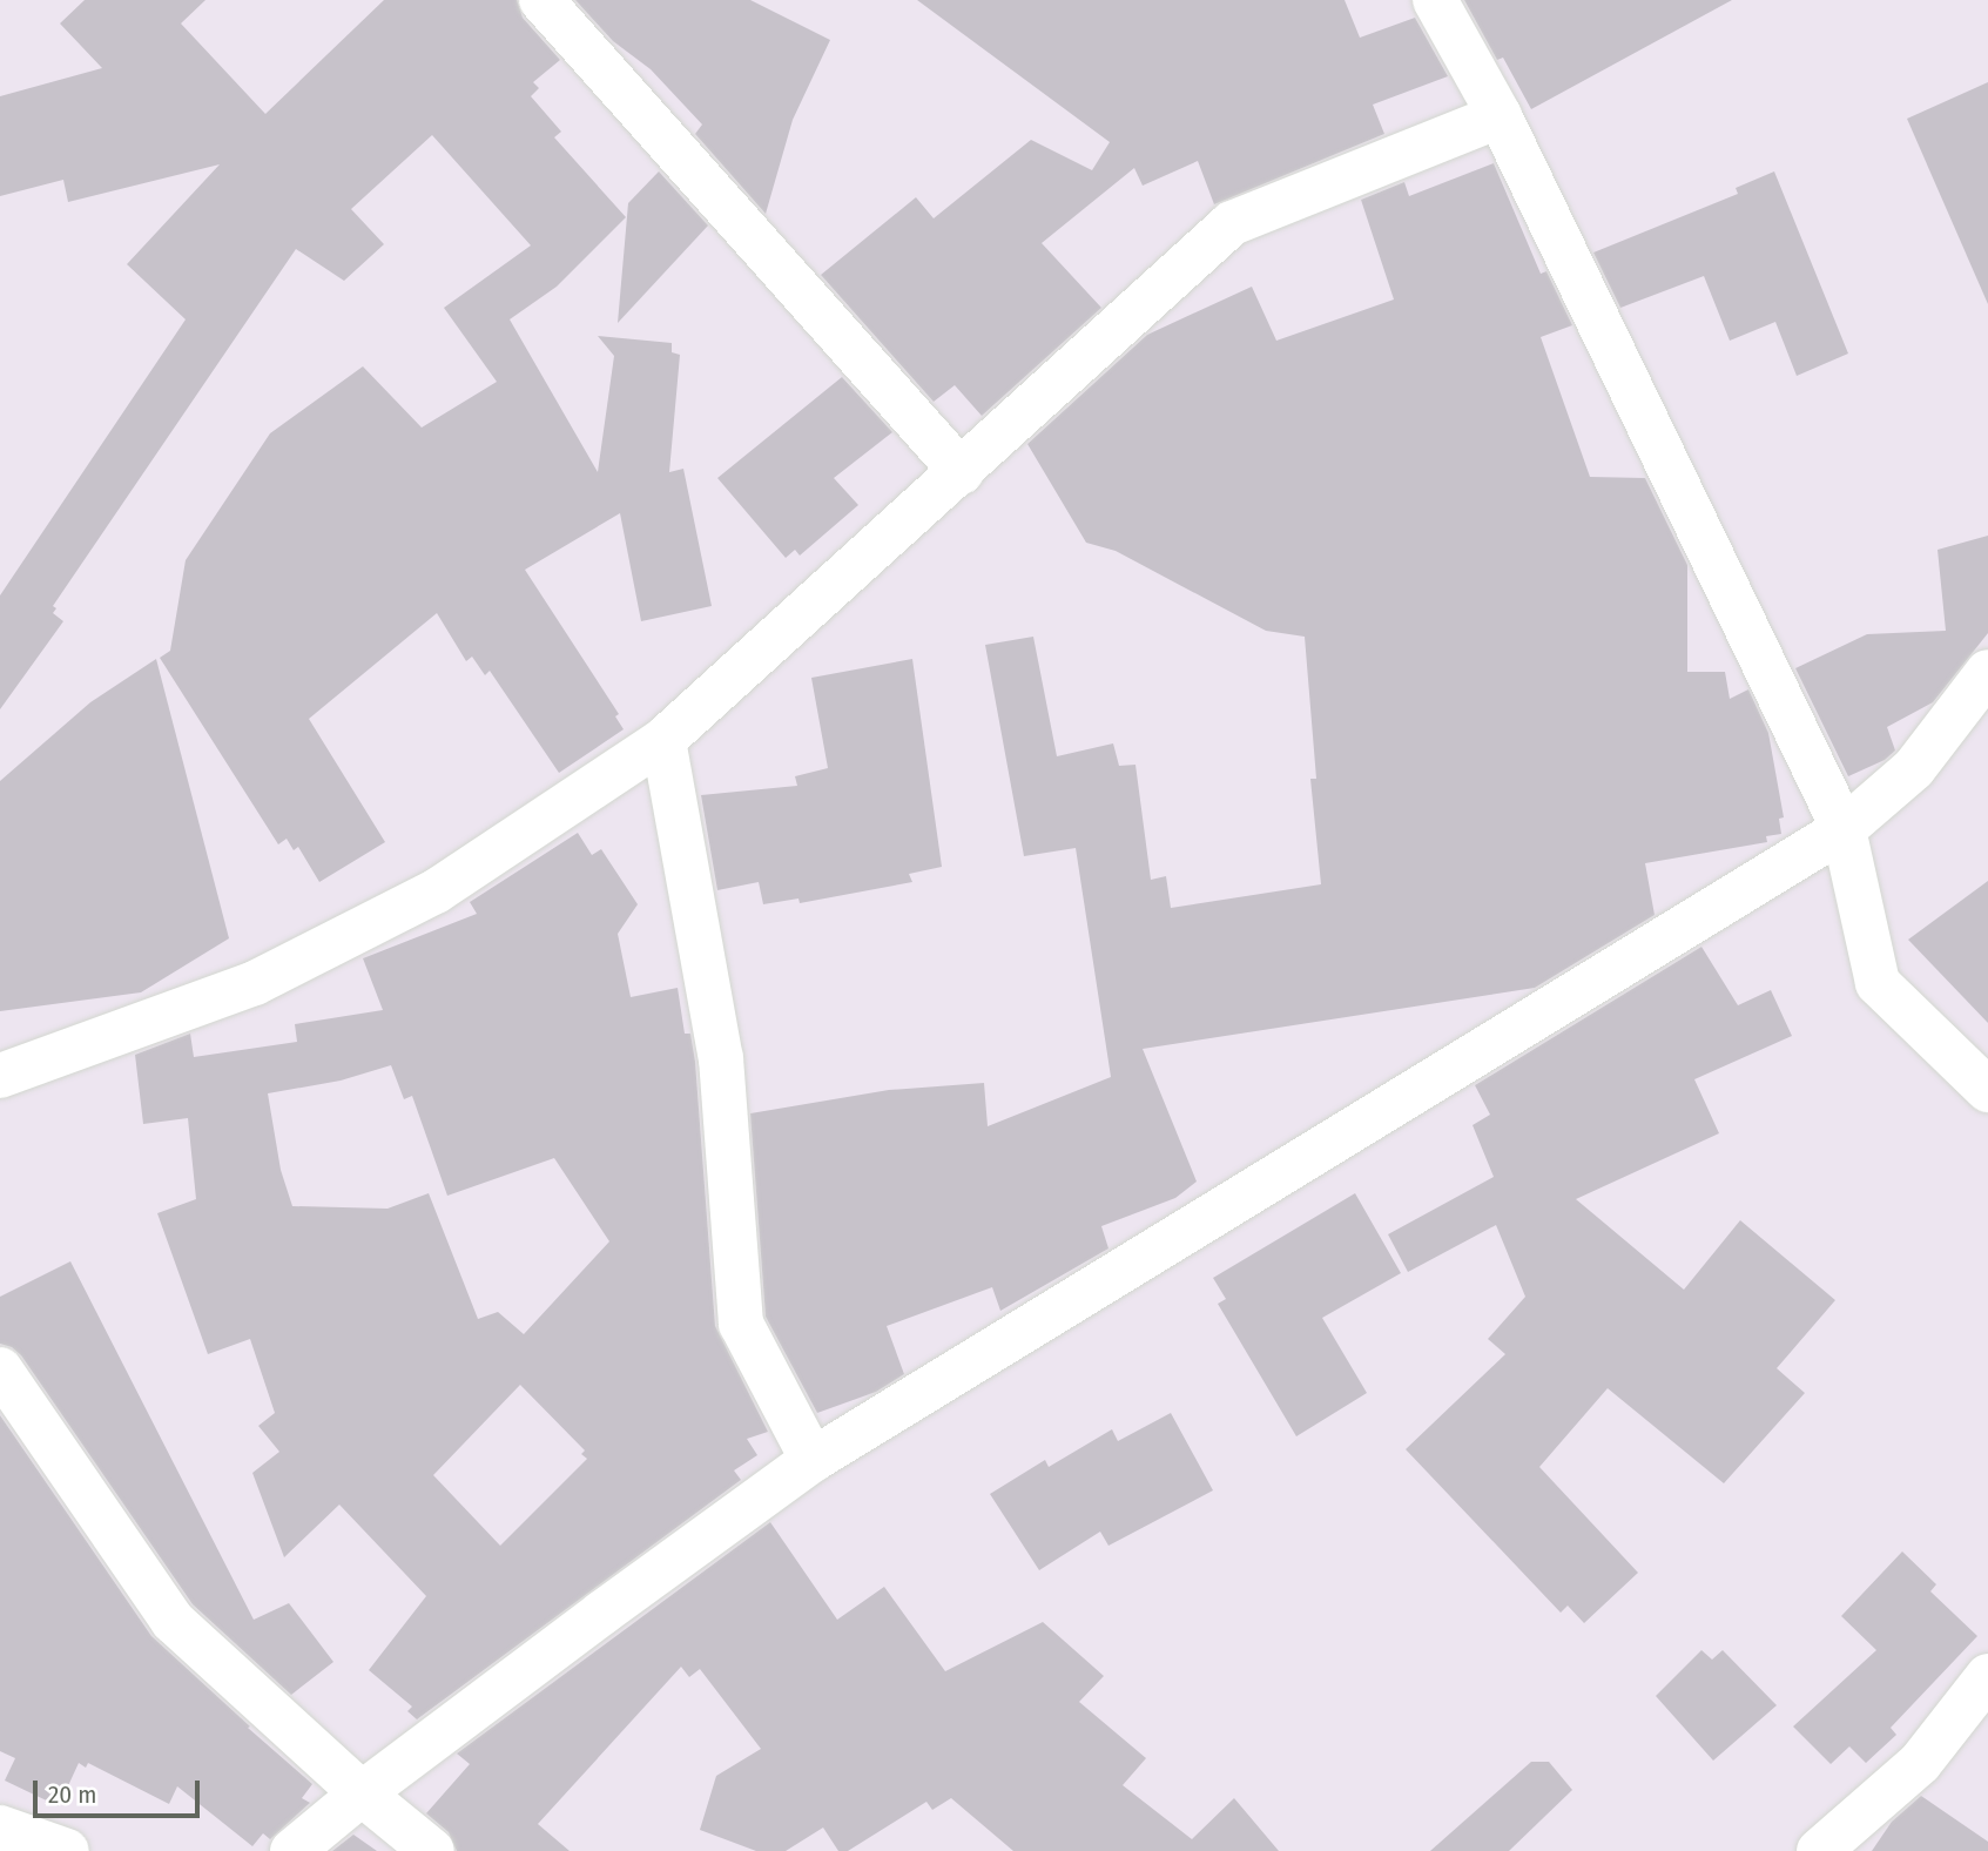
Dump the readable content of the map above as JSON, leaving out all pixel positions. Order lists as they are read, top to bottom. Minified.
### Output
{"scale_bar":"20 m"}
